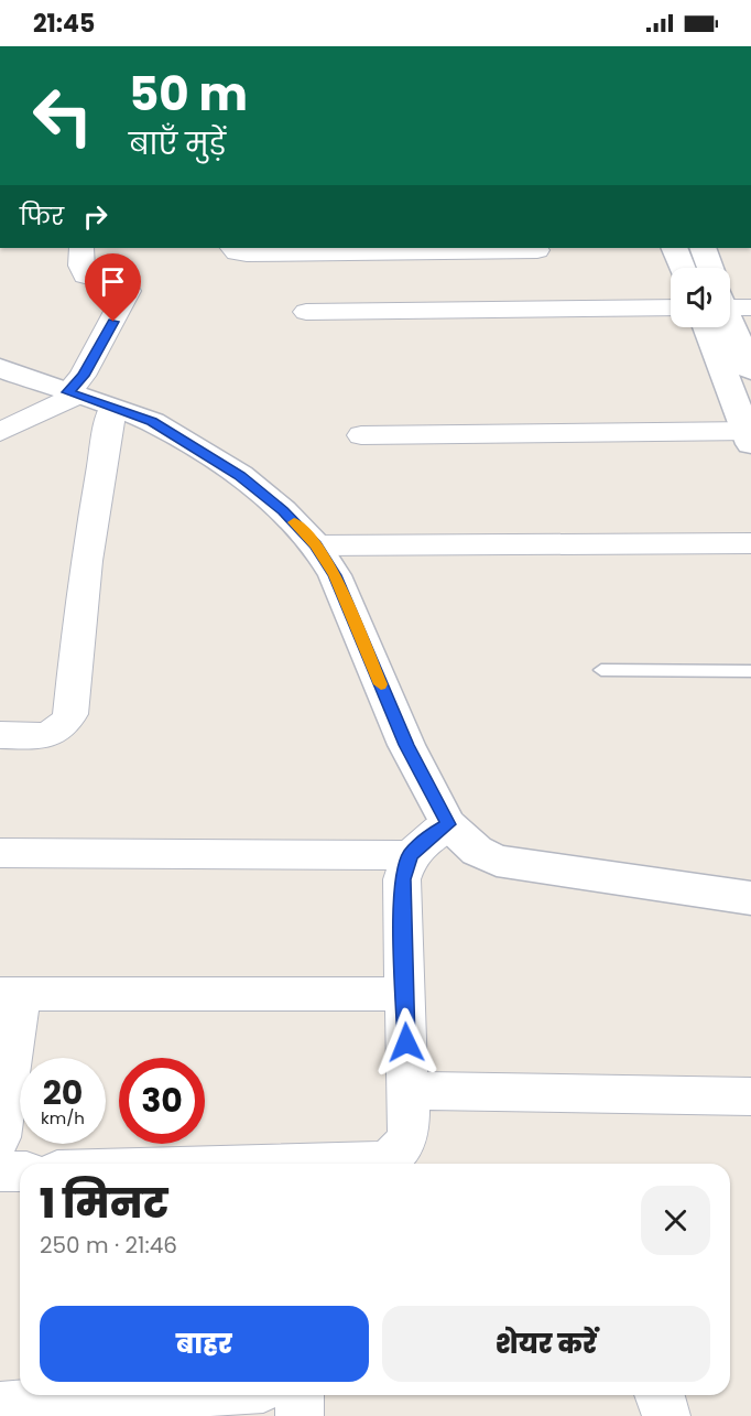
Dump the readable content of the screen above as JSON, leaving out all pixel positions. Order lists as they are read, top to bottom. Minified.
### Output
{"page":{"status":"21:45","turn":["50 m","बाएँ मुड़ें"],"then":"फिर","speed":"20 km/h","limit":"30","heading":["1 मिनट","250 m · 21:46"],"buttons":["बाहर","शेयर करें"]}}
